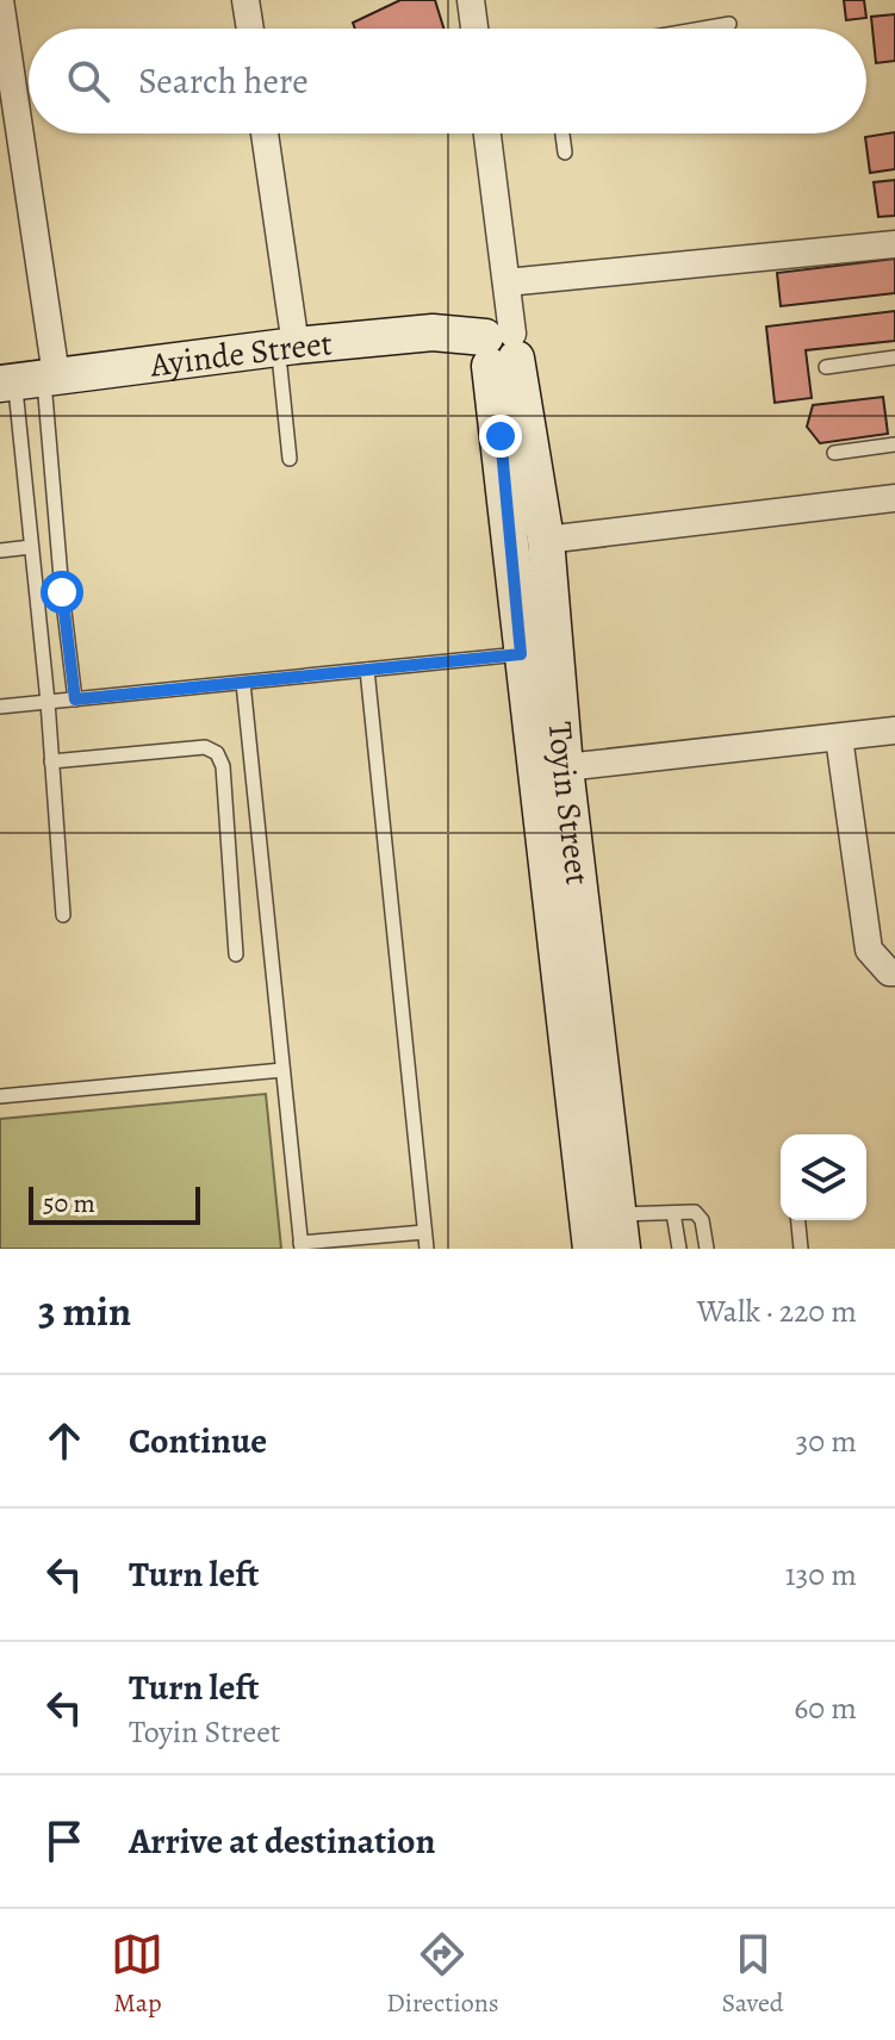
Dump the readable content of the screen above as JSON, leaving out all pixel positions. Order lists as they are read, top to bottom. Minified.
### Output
{"streets":{"street":["Ayinde Street","Toyin Street"]},"crossings":[["Ayinde Street","Toyin Street"]],"scale_bar":"50 m","page":{"search":"Search here","scale":"50 m","heading":["3 min","Walk · 220 m"],"list":[["Continue","30 m"],["Turn left","130 m"],["Turn left","Toyin Street","60 m"],"Arrive at destination"],"nav":["Map","Directions","Saved"]}}
